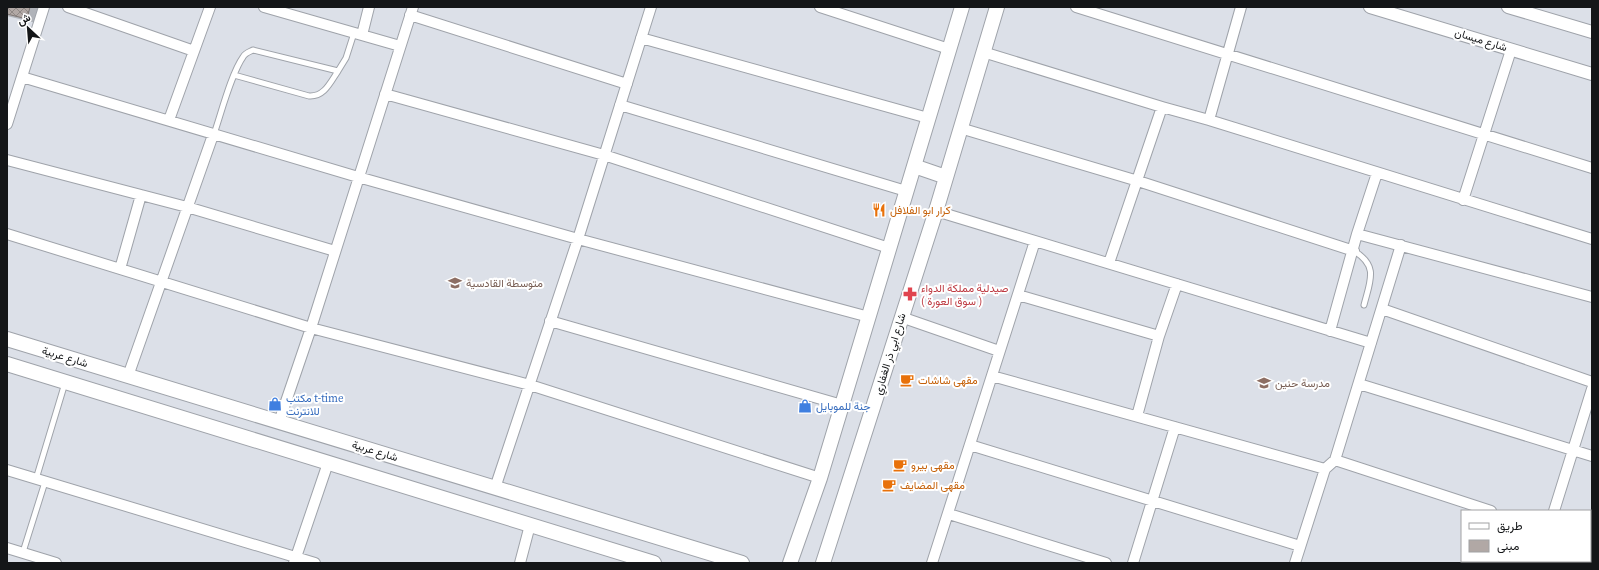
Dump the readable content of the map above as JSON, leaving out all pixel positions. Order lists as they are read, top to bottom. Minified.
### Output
{"streets":{"main road":["شارع ابي ذر الغفاري","شارع عربية"],"street":["شارع ميسان"]},"places":{"restaurant":["كرار ابو الفلافل"],"school or university":["متوسطة القادسية","مدرسة حنين"],"pharmacy":["صيدلية مملكة الدواء ( سوق العورة )"],"cafe":["مقهى شاشات","مقهى بيرو","مقهى المضايف"],"shop":["مكتب t-time للانترنت","جنة للموبايل"]},"legend":["طريق","مبنى"],"north":"top left"}
